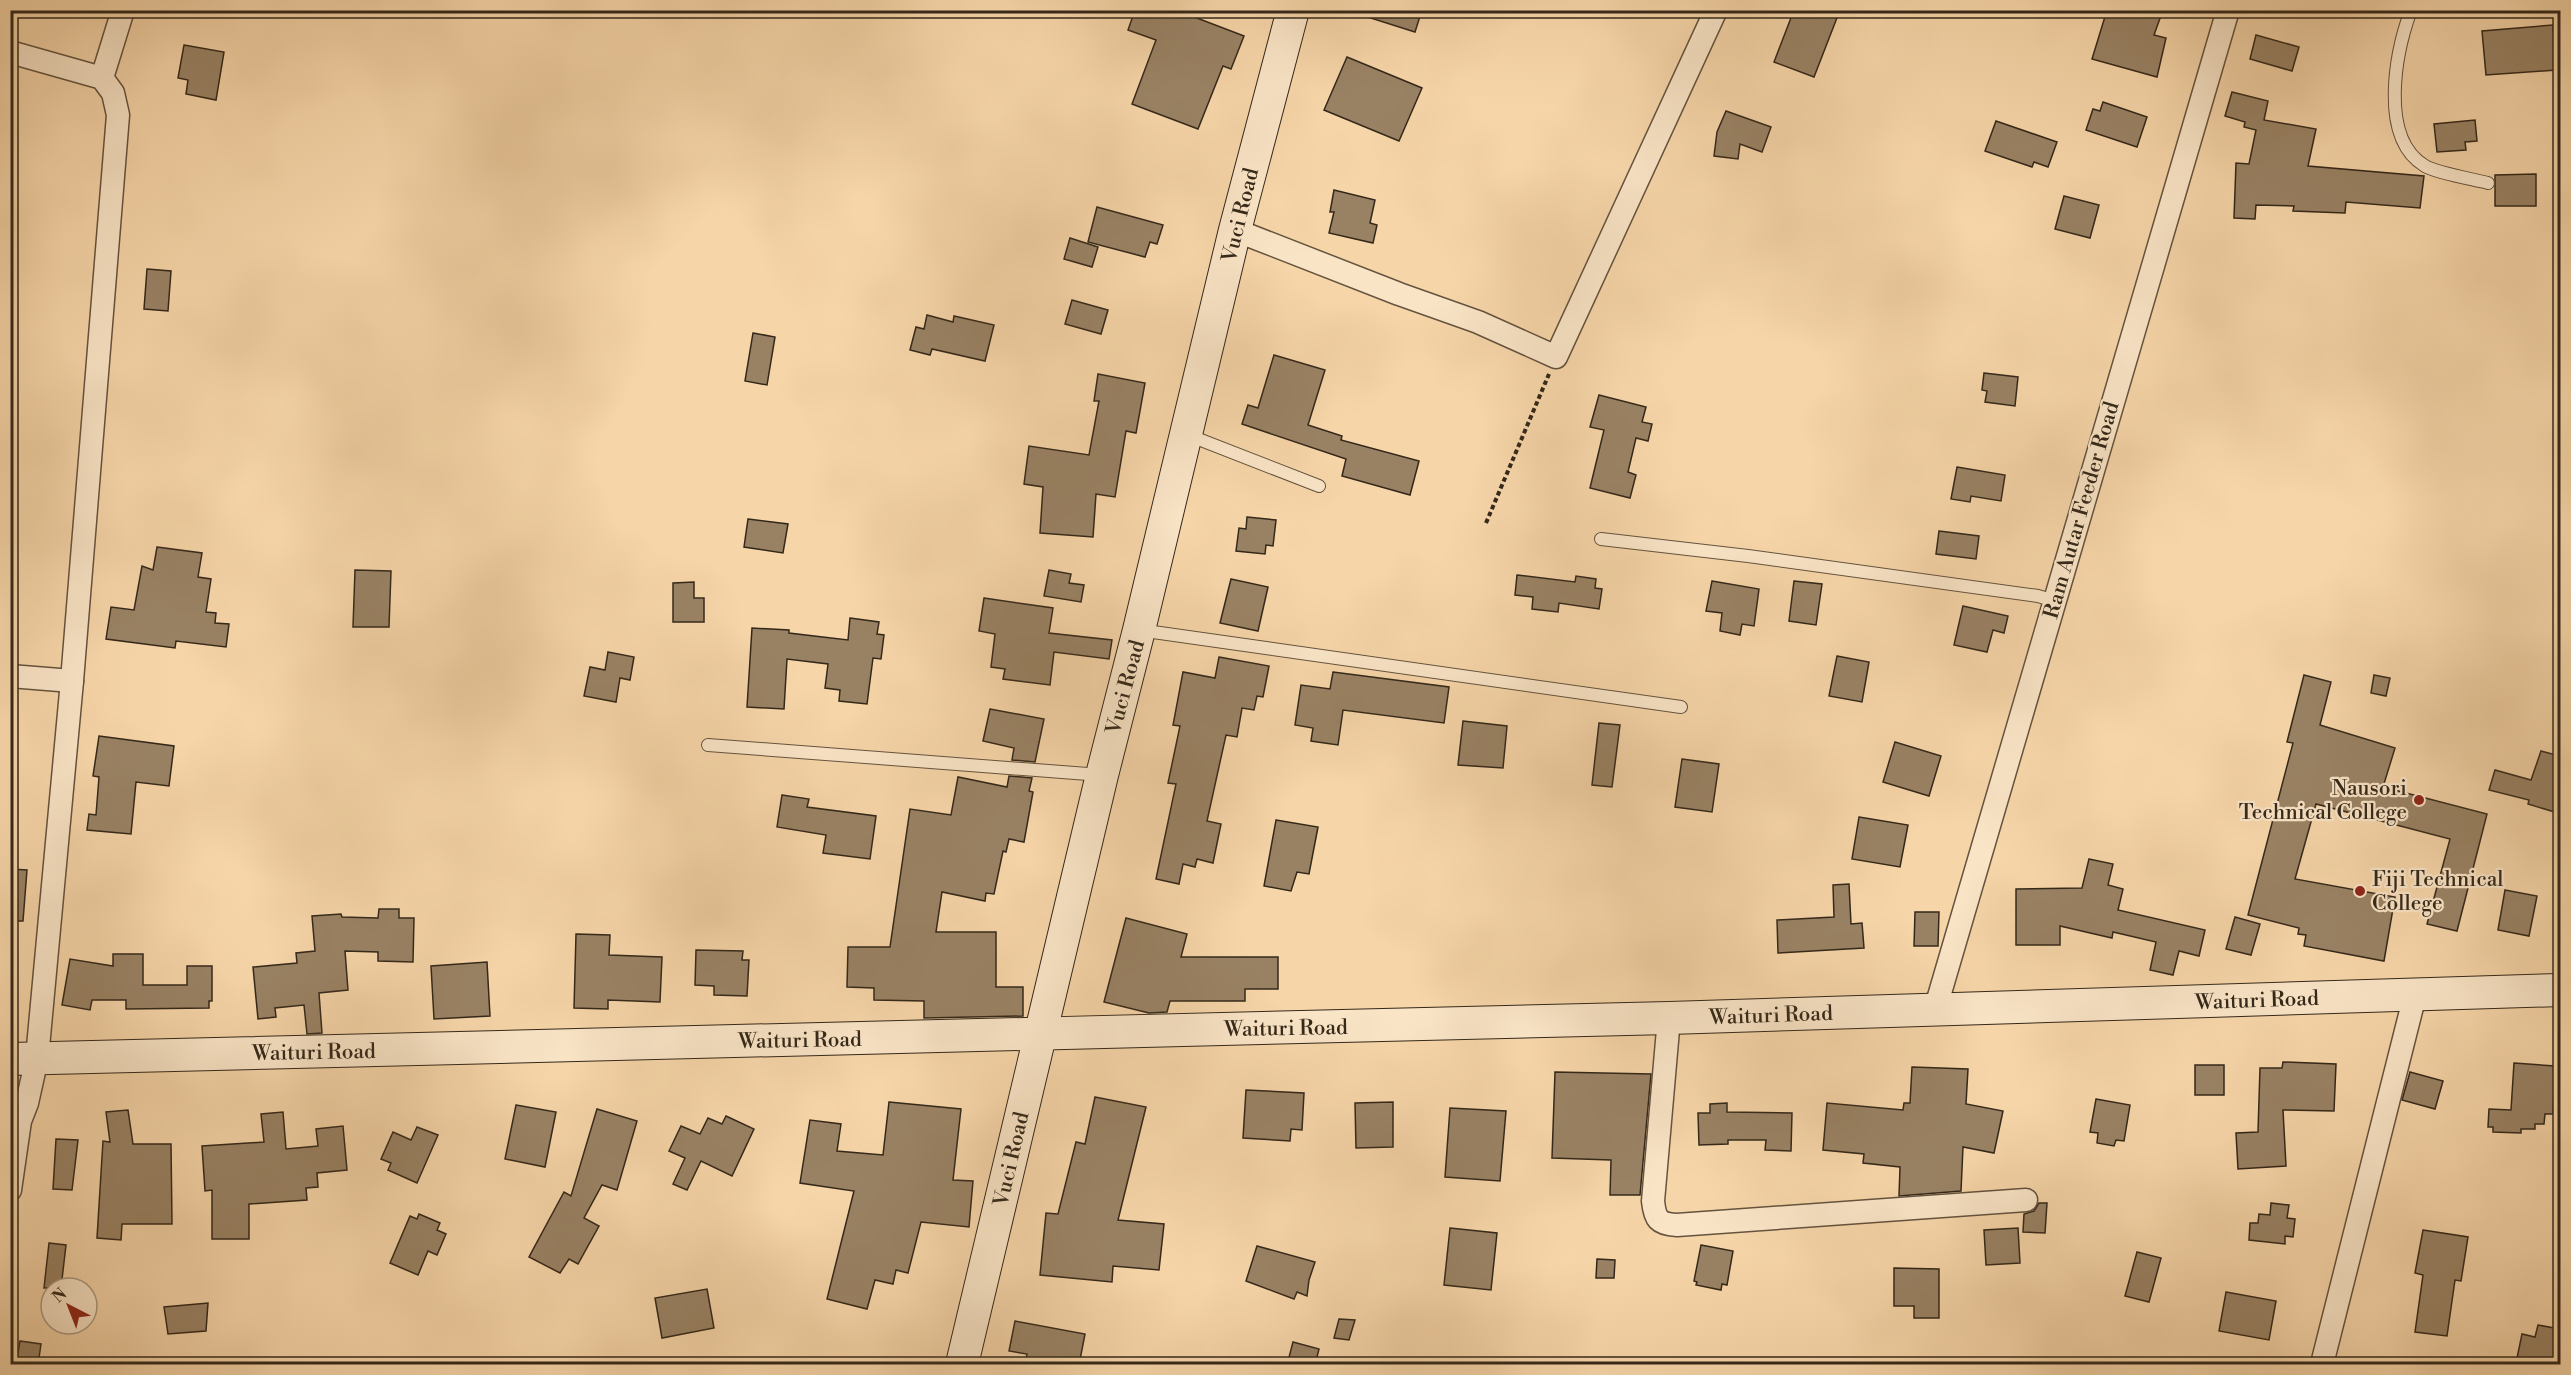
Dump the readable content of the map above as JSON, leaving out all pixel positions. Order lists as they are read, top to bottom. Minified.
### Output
{"streets":{"main road":["Vuci Road","Waituri Road"],"street":["Ram Autar Feeder Road"]},"crossings":[["Vuci Road","Waituri Road"],["Ram Autar Feeder Road","Waituri Road"]],"places":["Nausori Technical College","Fiji Technical College"],"north":"top left"}
